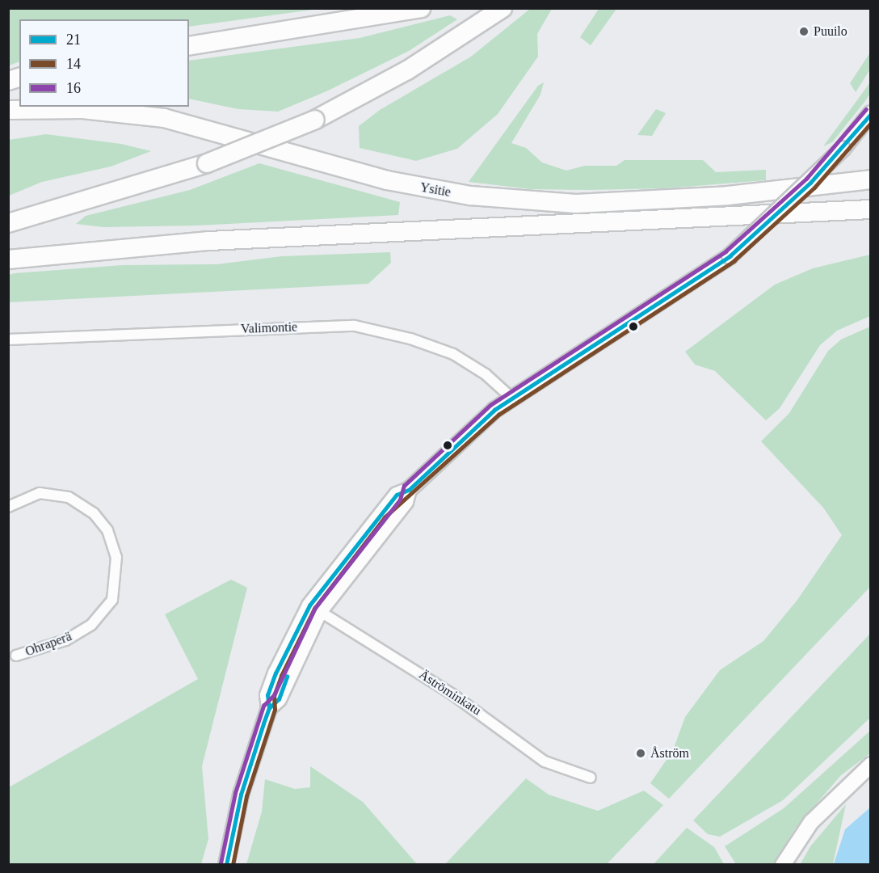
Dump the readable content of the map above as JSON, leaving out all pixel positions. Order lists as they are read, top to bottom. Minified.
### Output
{"streets":{"highway":["Ysitie"],"street":["Valimontie","Ohraperä","Äströminkatu"]},"places":["Puuilo","Åström"],"lines":["transit line 16","transit line 21","transit line 14"],"legend":["21","14","16"]}
